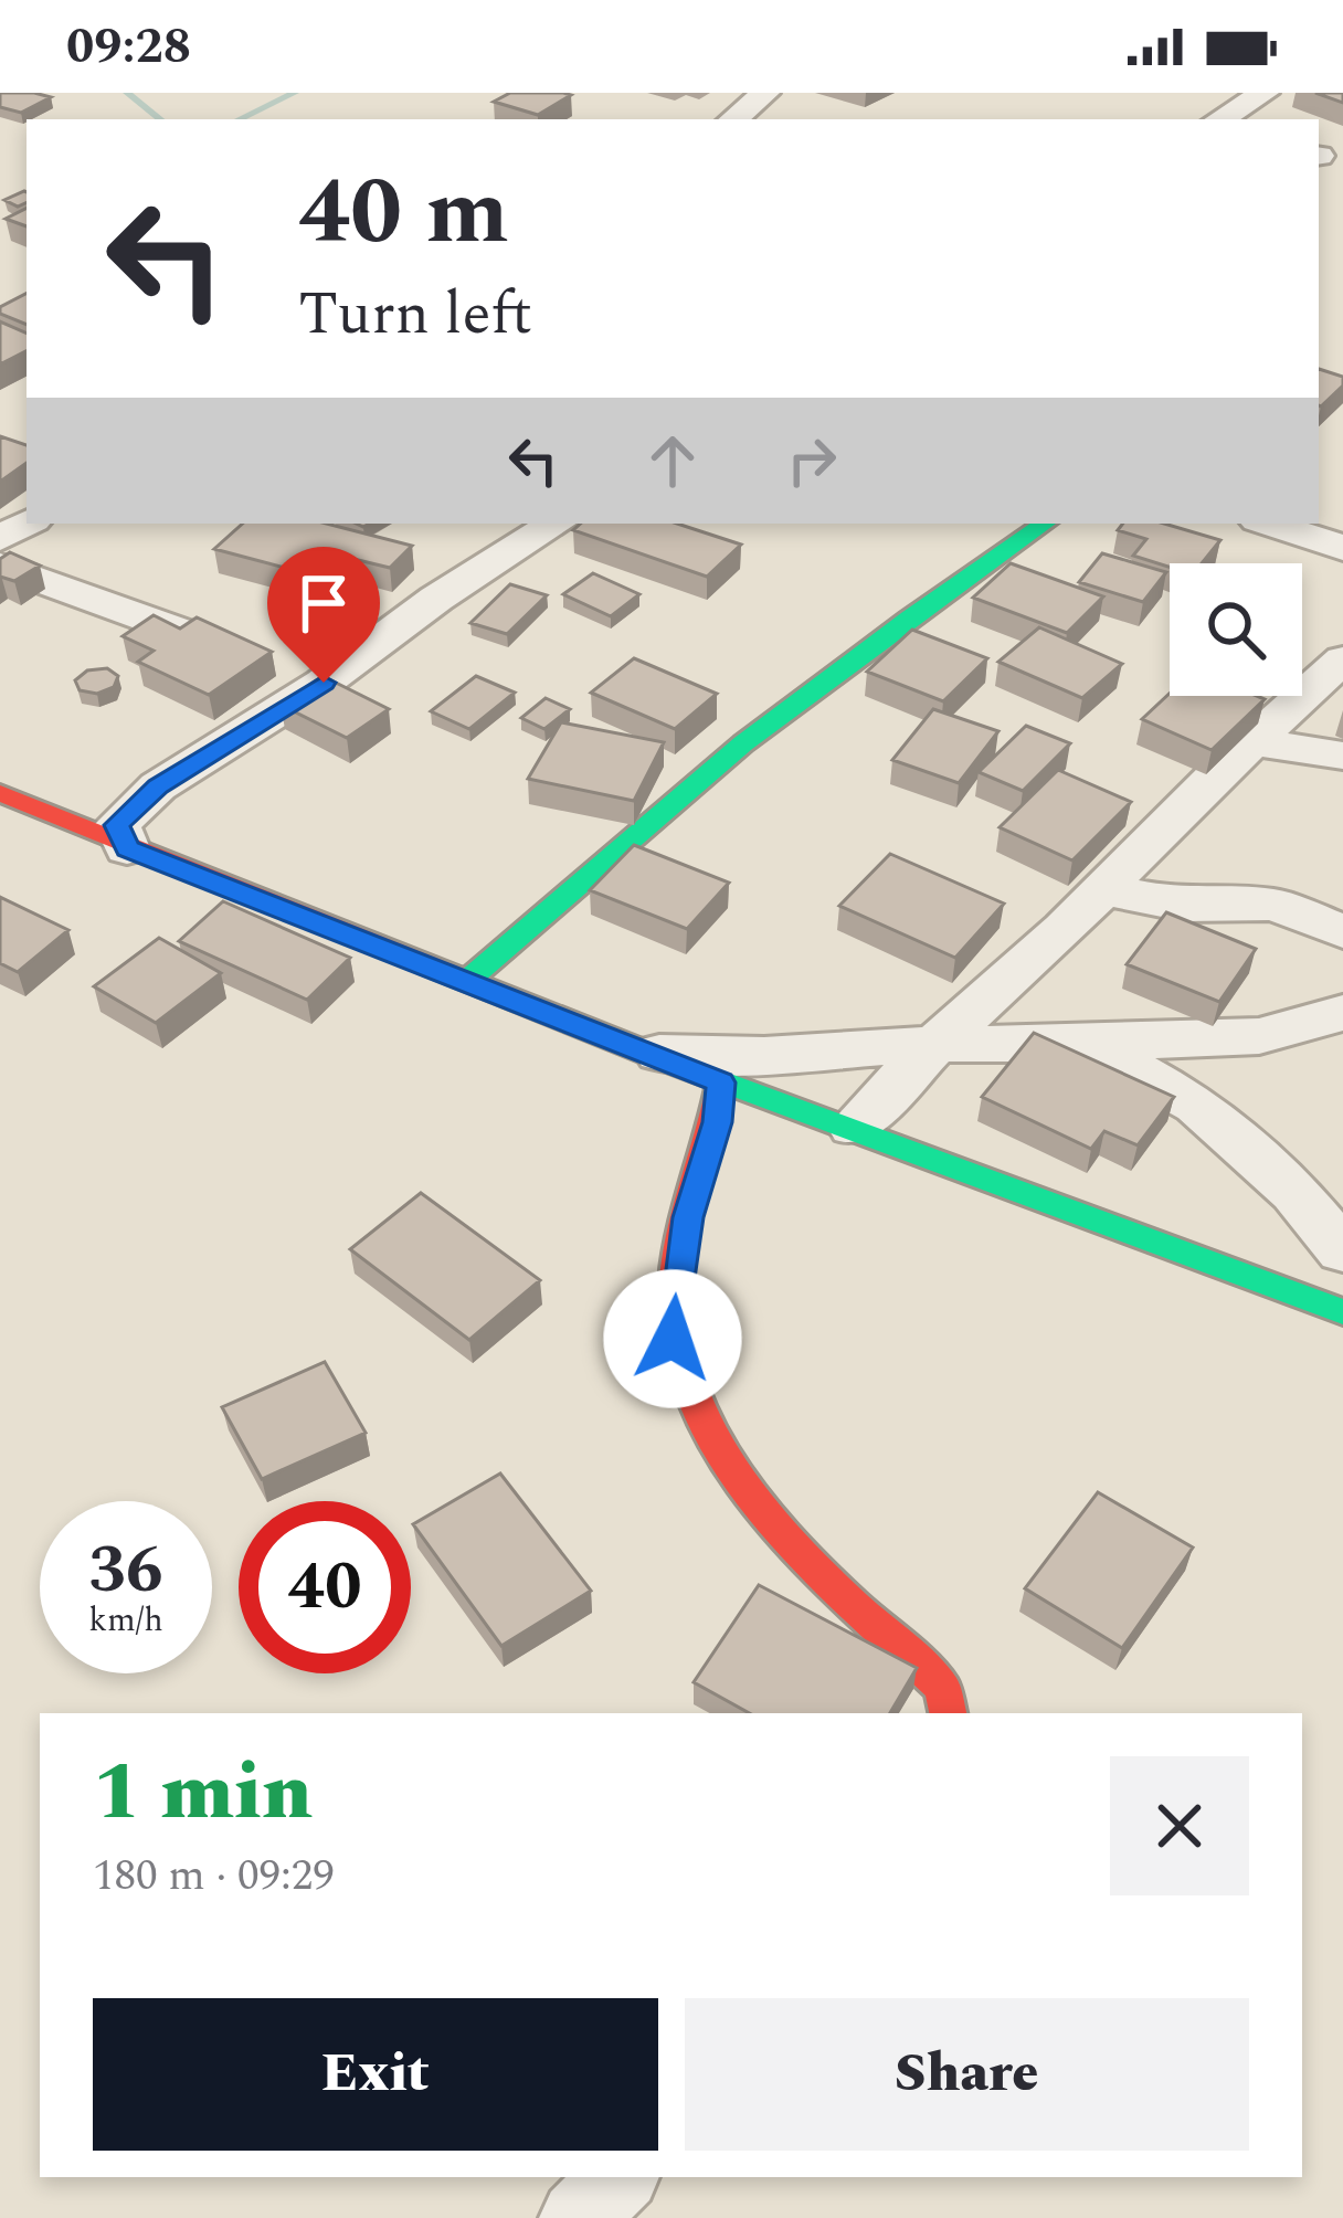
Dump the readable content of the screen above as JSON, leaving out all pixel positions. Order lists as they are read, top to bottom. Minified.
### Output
{"page":{"status":"09:28","turn":["40 m","Turn left"],"speed":"36 km/h","limit":"40","heading":["1 min","180 m · 09:29"],"buttons":["Exit","Share"]}}
